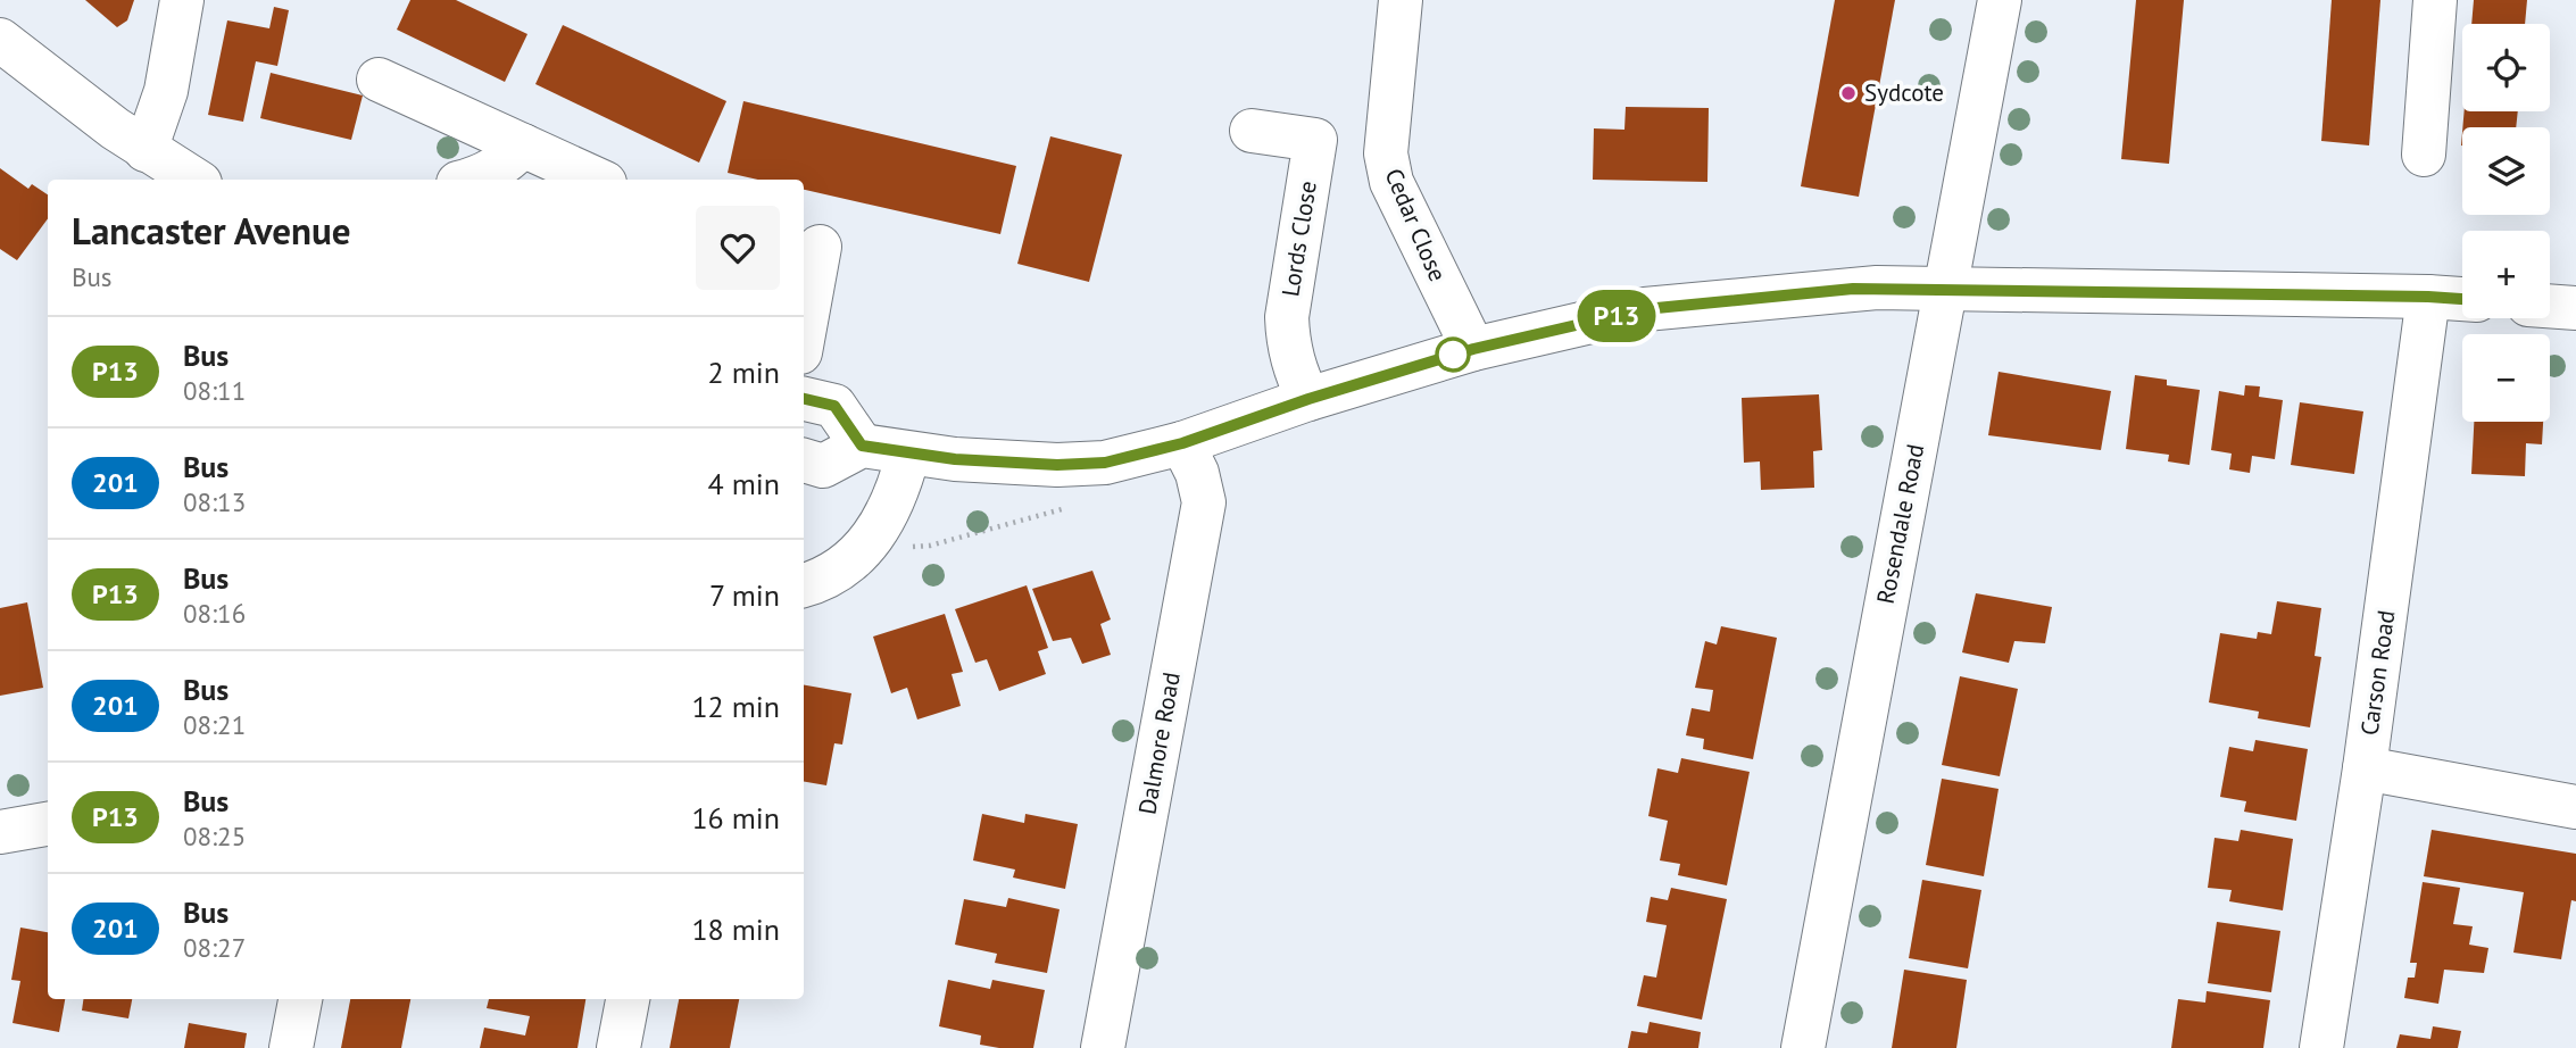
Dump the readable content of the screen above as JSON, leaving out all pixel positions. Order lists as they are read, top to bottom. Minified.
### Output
{"streets":{"main road":["Cedar Close","Lords Close","Rosendale Road","Carson Road","Dalmore Road"]},"places":["Sydcote"],"lines":["bus line P13"],"page":{"on_map":"P13","map_buttons":["+","−"],"heading":["Lancaster Avenue","Bus"],"list":[{"mark":"P13","name":"Bus","note":"08:11","value":"2 min"},{"mark":"201","name":"Bus","note":"08:13","value":"4 min"},{"mark":"P13","name":"Bus","note":"08:16","value":"7 min"},{"mark":"201","name":"Bus","note":"08:21","value":"12 min"},{"mark":"P13","name":"Bus","note":"08:25","value":"16 min"},{"mark":"201","name":"Bus","note":"08:27","value":"18 min"}]}}
